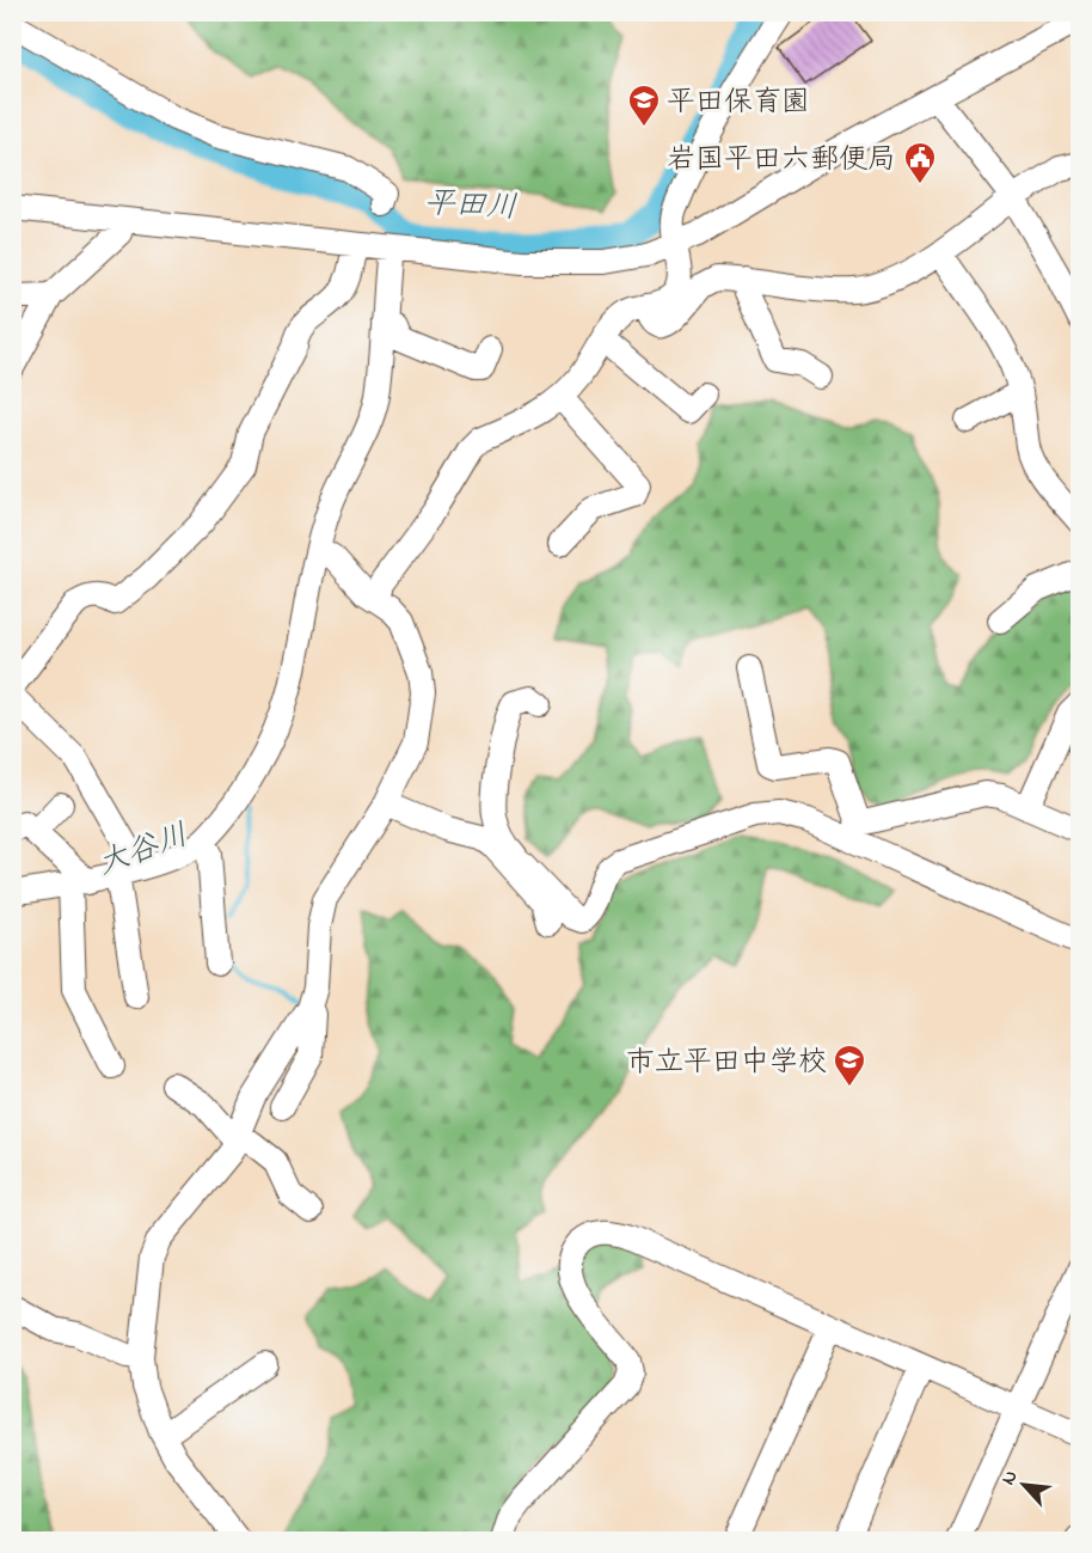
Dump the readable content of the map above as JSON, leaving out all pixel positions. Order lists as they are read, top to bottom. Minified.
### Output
{"water":["平田川","大谷川"],"places":{"school or university":["平田保育園","市立平田中学校"],"public building":["岩国平田六郵便局"]},"north":"top left"}
